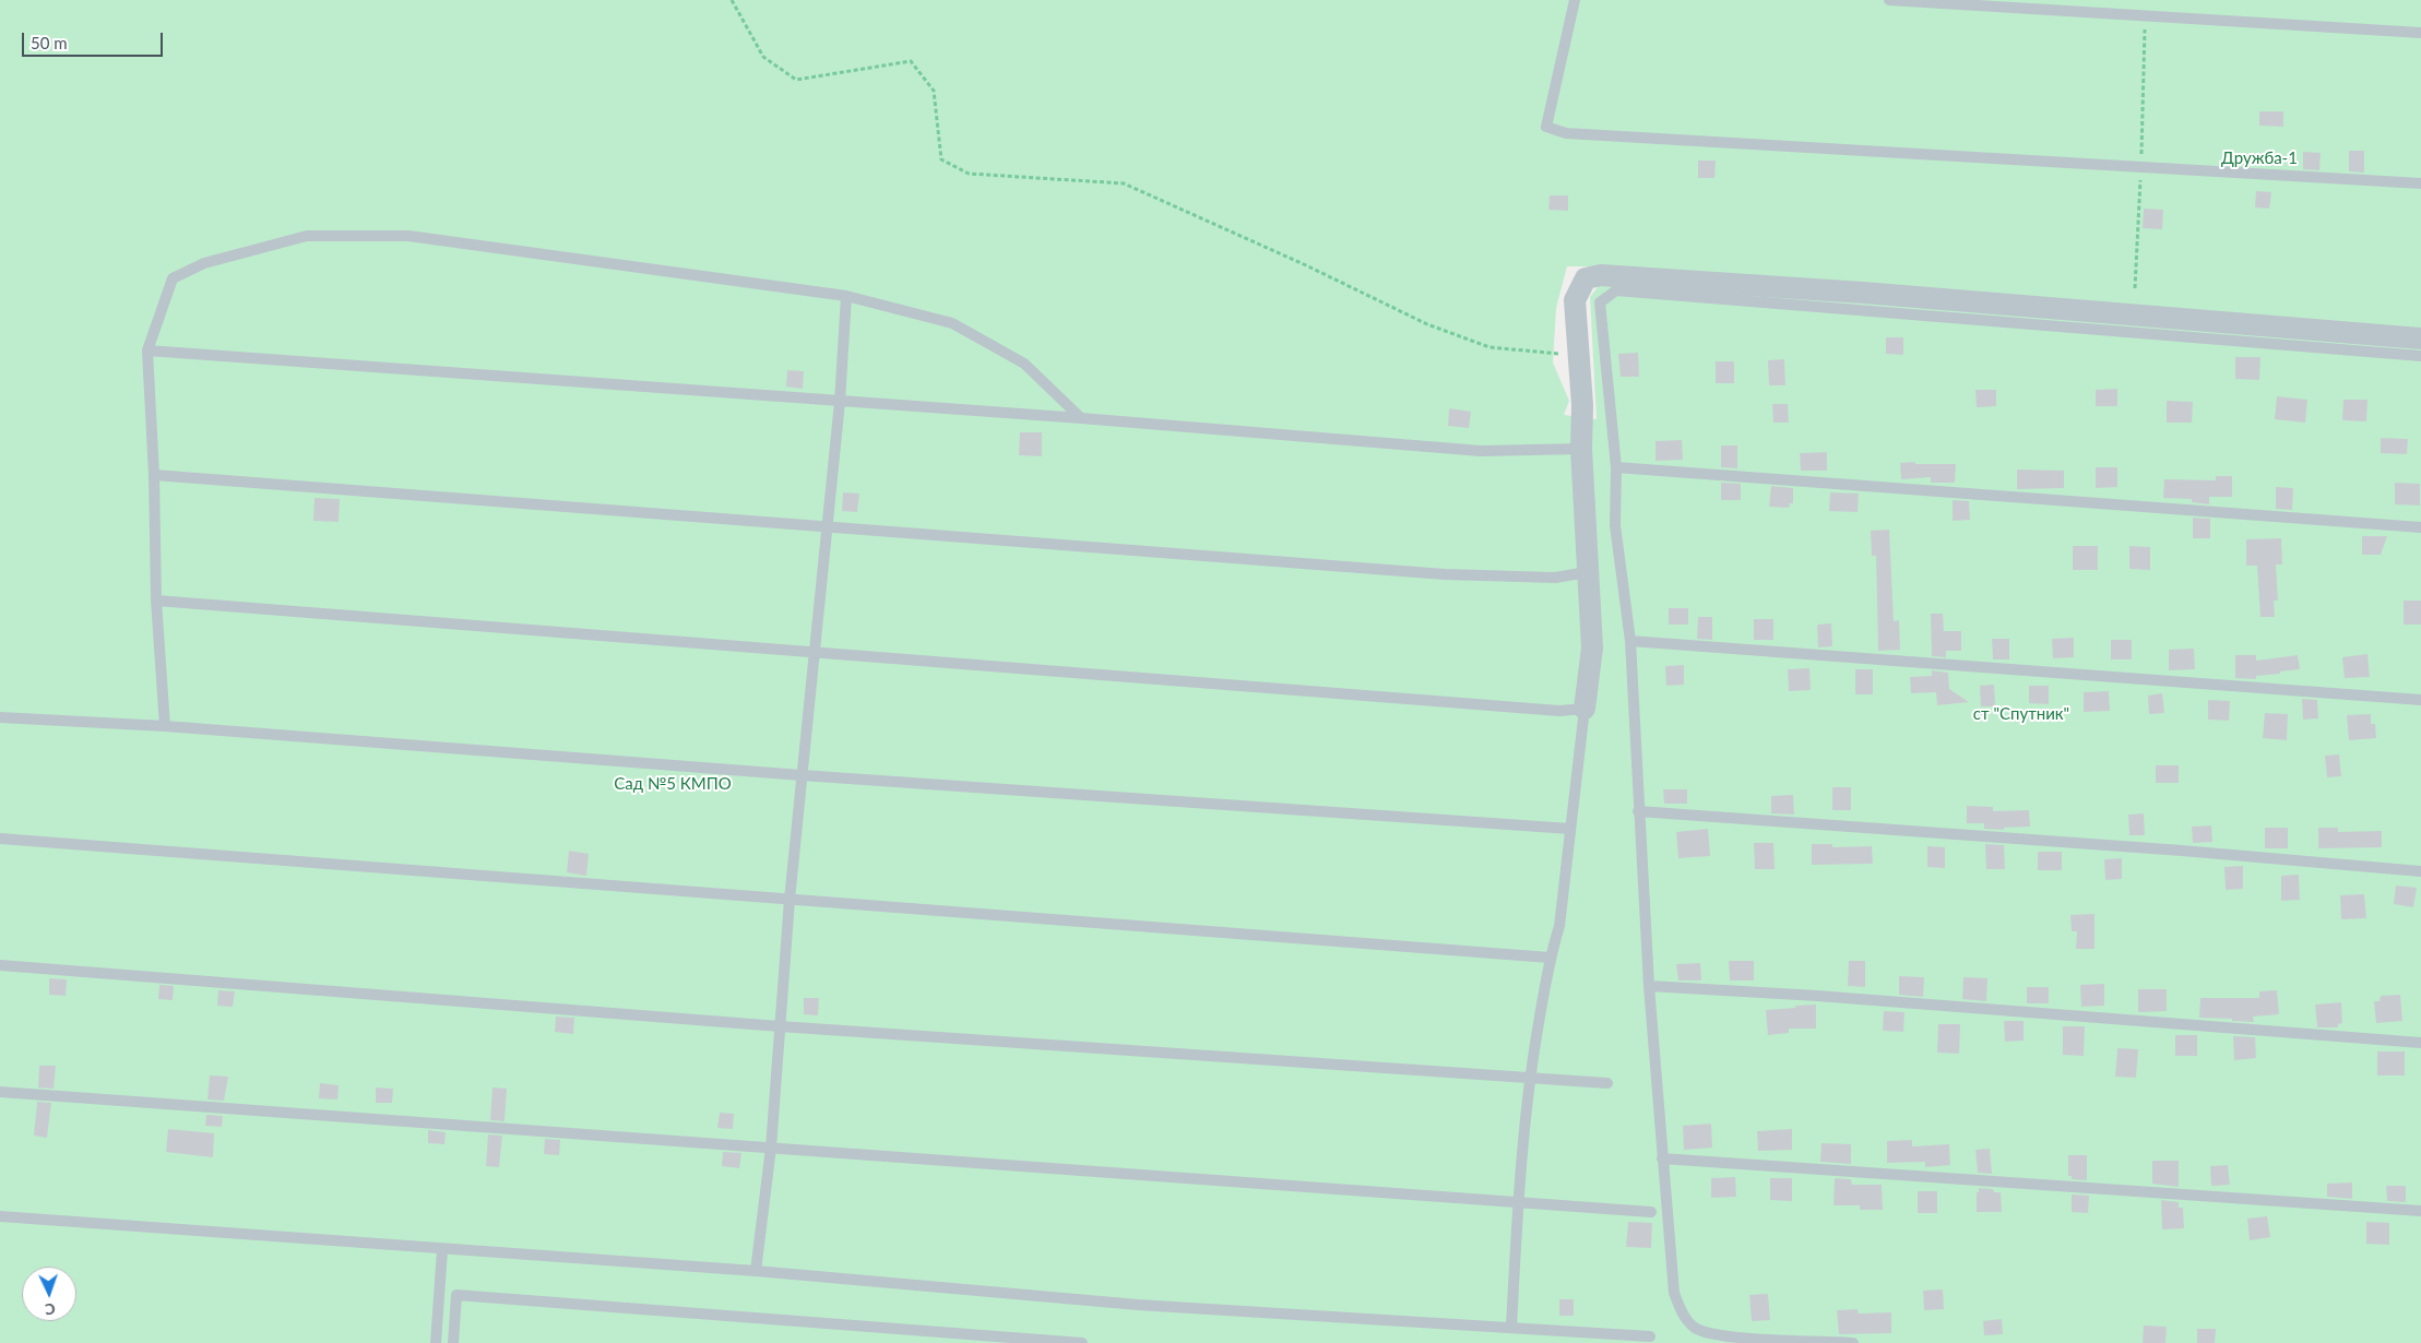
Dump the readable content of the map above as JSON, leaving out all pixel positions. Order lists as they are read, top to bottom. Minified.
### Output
{"parks":["Дружба-1","ст \"Спутник\"","Сад №5 КМПО"],"scale_bar":"50 m","north":"bottom"}
